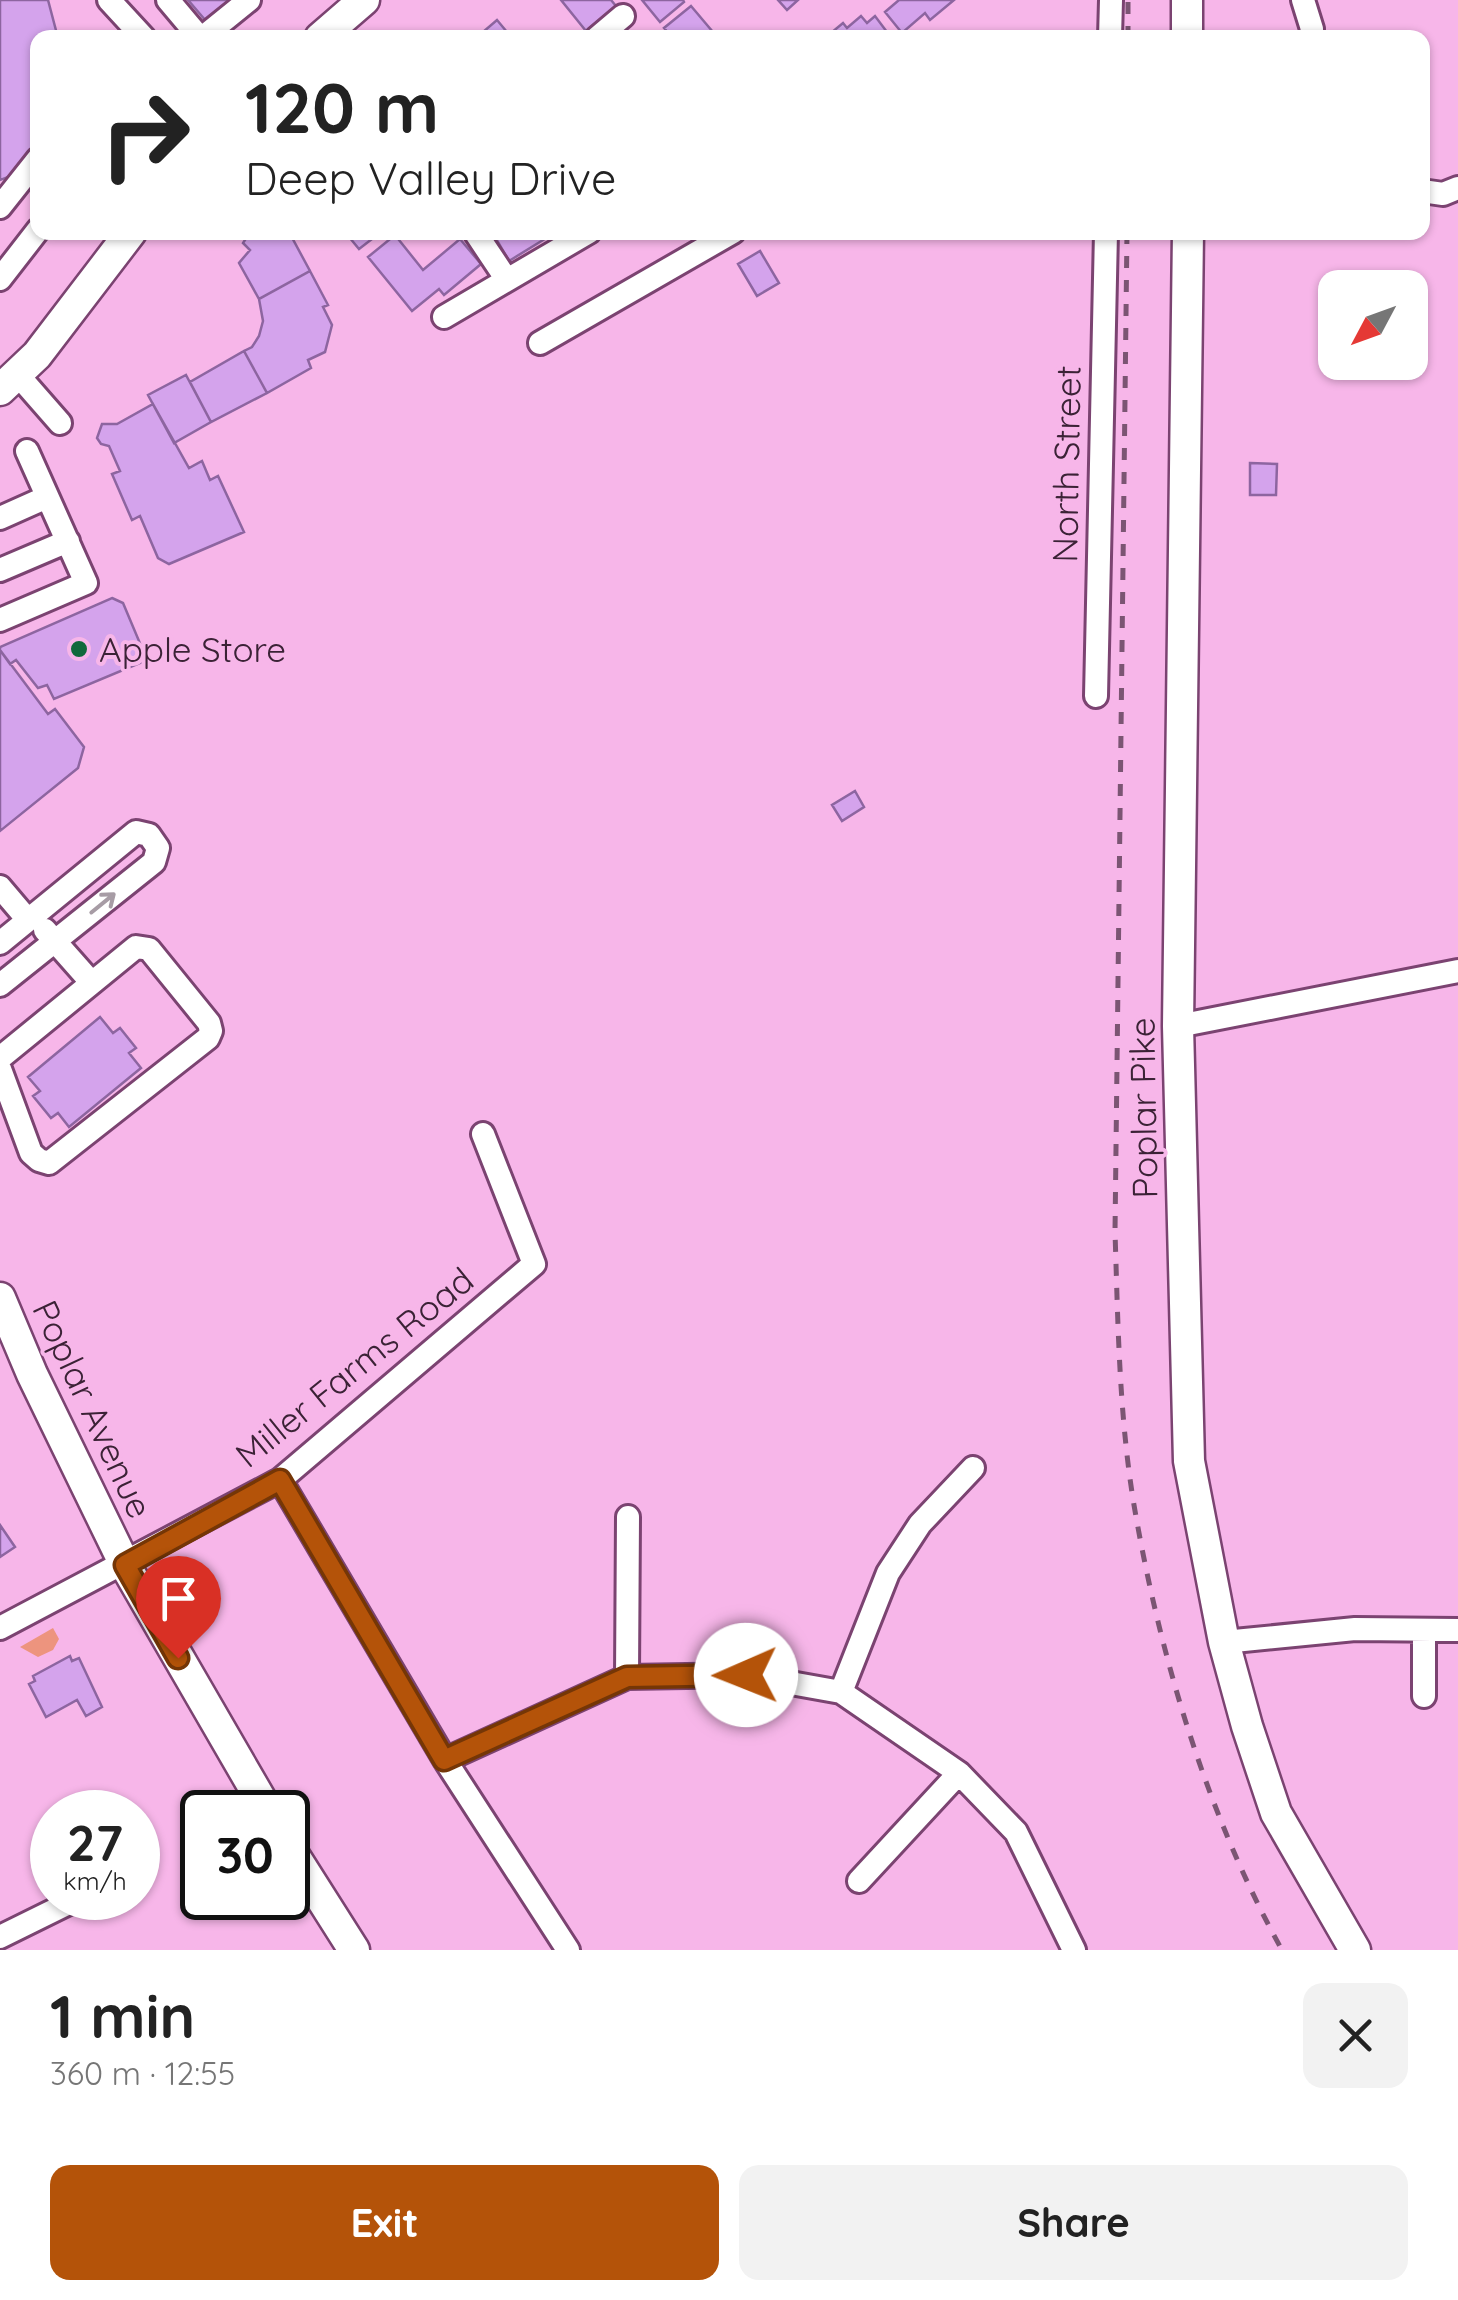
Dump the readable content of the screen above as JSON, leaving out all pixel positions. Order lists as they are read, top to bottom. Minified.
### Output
{"streets":{"main road":["Poplar Pike","Poplar Avenue"],"street":["North Street","Miller Farms Road"]},"crossings":[["Miller Farms Road","Poplar Avenue"]],"places":["Apple Store"],"north":"bottom left","page":{"turn":["120 m","Deep Valley Drive"],"speed":"27 km/h","limit":"30","heading":["1 min","360 m · 12:55"],"buttons":["Exit","Share"]}}
